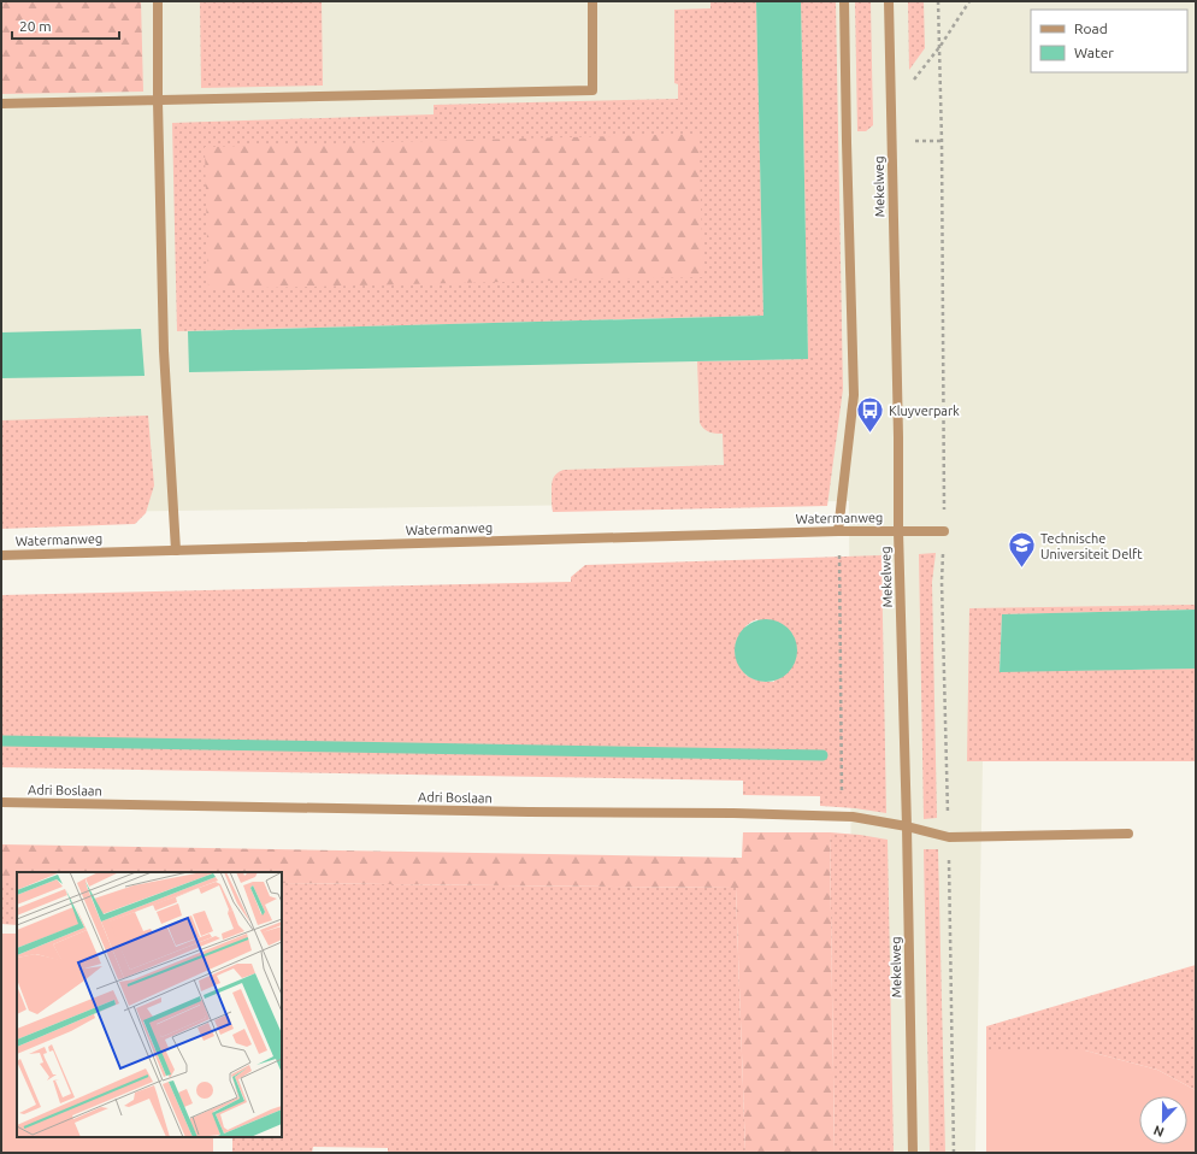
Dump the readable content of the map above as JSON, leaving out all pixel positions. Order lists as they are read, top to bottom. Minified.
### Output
{"streets":{"street":["Mekelweg","Watermanweg","Adri Boslaan"]},"crossings":[["Mekelweg","Watermanweg"],["Mekelweg","Adri Boslaan"]],"places":{"bus stop":["Kluyverpark"],"school or university":["Technische Universiteit Delft"]},"legend":["Road","Water"],"scale_bar":"20 m","north":"bottom"}
